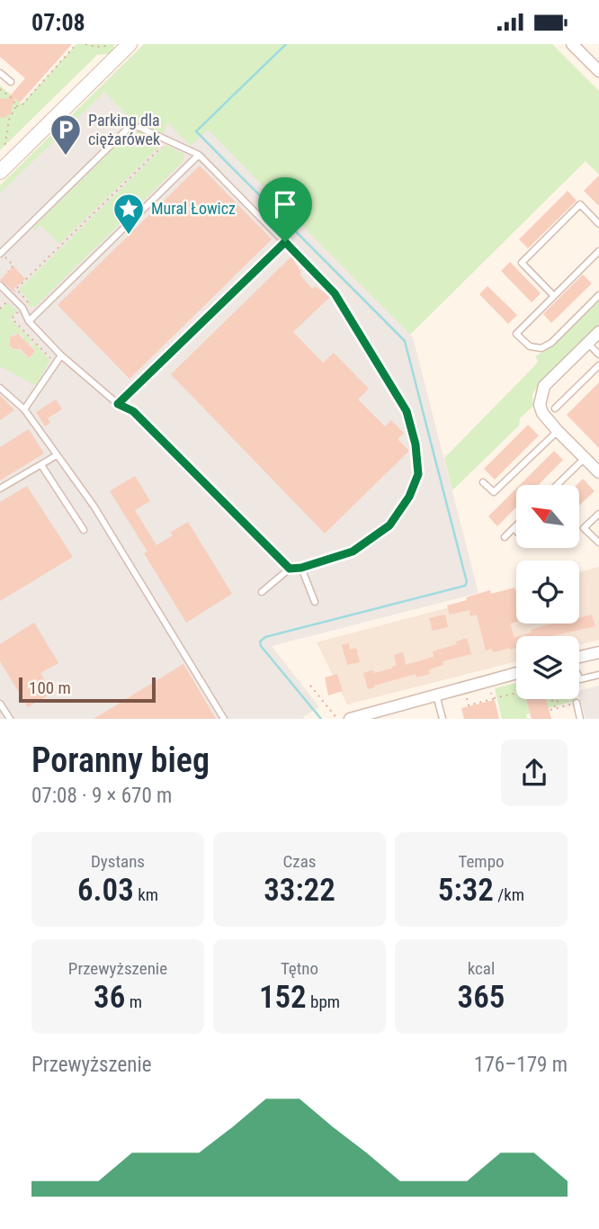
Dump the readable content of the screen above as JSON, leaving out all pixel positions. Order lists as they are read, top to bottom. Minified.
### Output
{"places":{"parking":["Parking dla ciężarówek"],"place":["Mural Łowicz"]},"scale_bar":"100 m","north":"top left","page":{"status":"07:08","scale":"100 m","heading":["Poranny bieg","07:08 · 9 × 670 m"],"stats":[["Dystans","6.03 km"],["Czas","33:22"],["Tempo","5:32 /km"],["Przewyższenie","36 m"],["Tętno","152 bpm"],["kcal","365"]],"chart":["Przewyższenie","176–179 m"]}}
